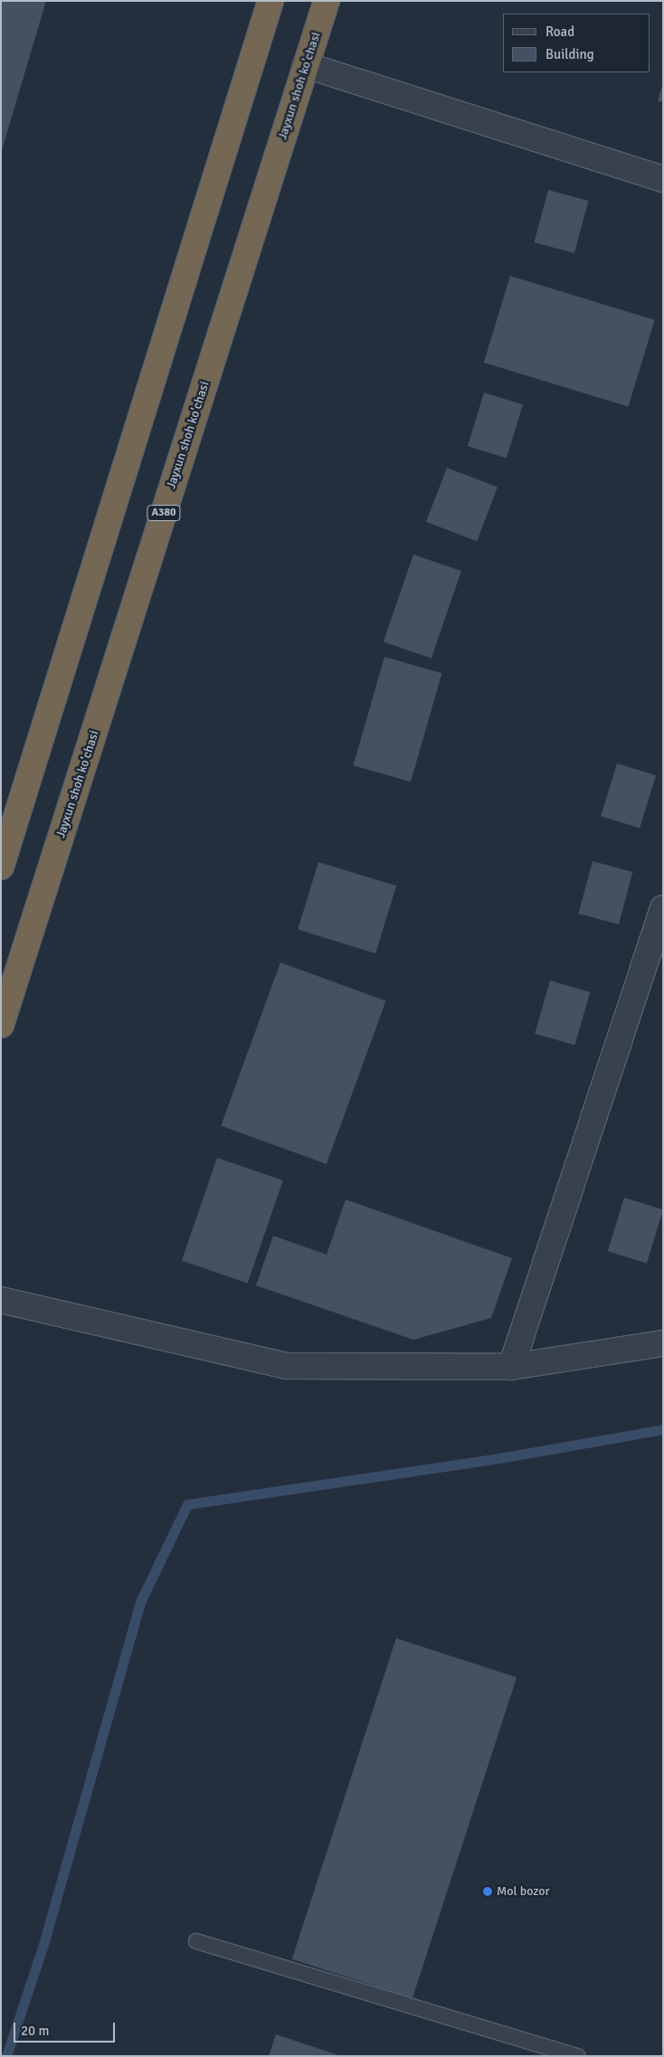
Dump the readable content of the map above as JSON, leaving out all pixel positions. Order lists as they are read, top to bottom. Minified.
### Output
{"streets":{"highway":["Jayxun shoh ko'chasi","A380"]},"places":["Mol bozor"],"legend":["Road","Building"],"scale_bar":"20 m"}
